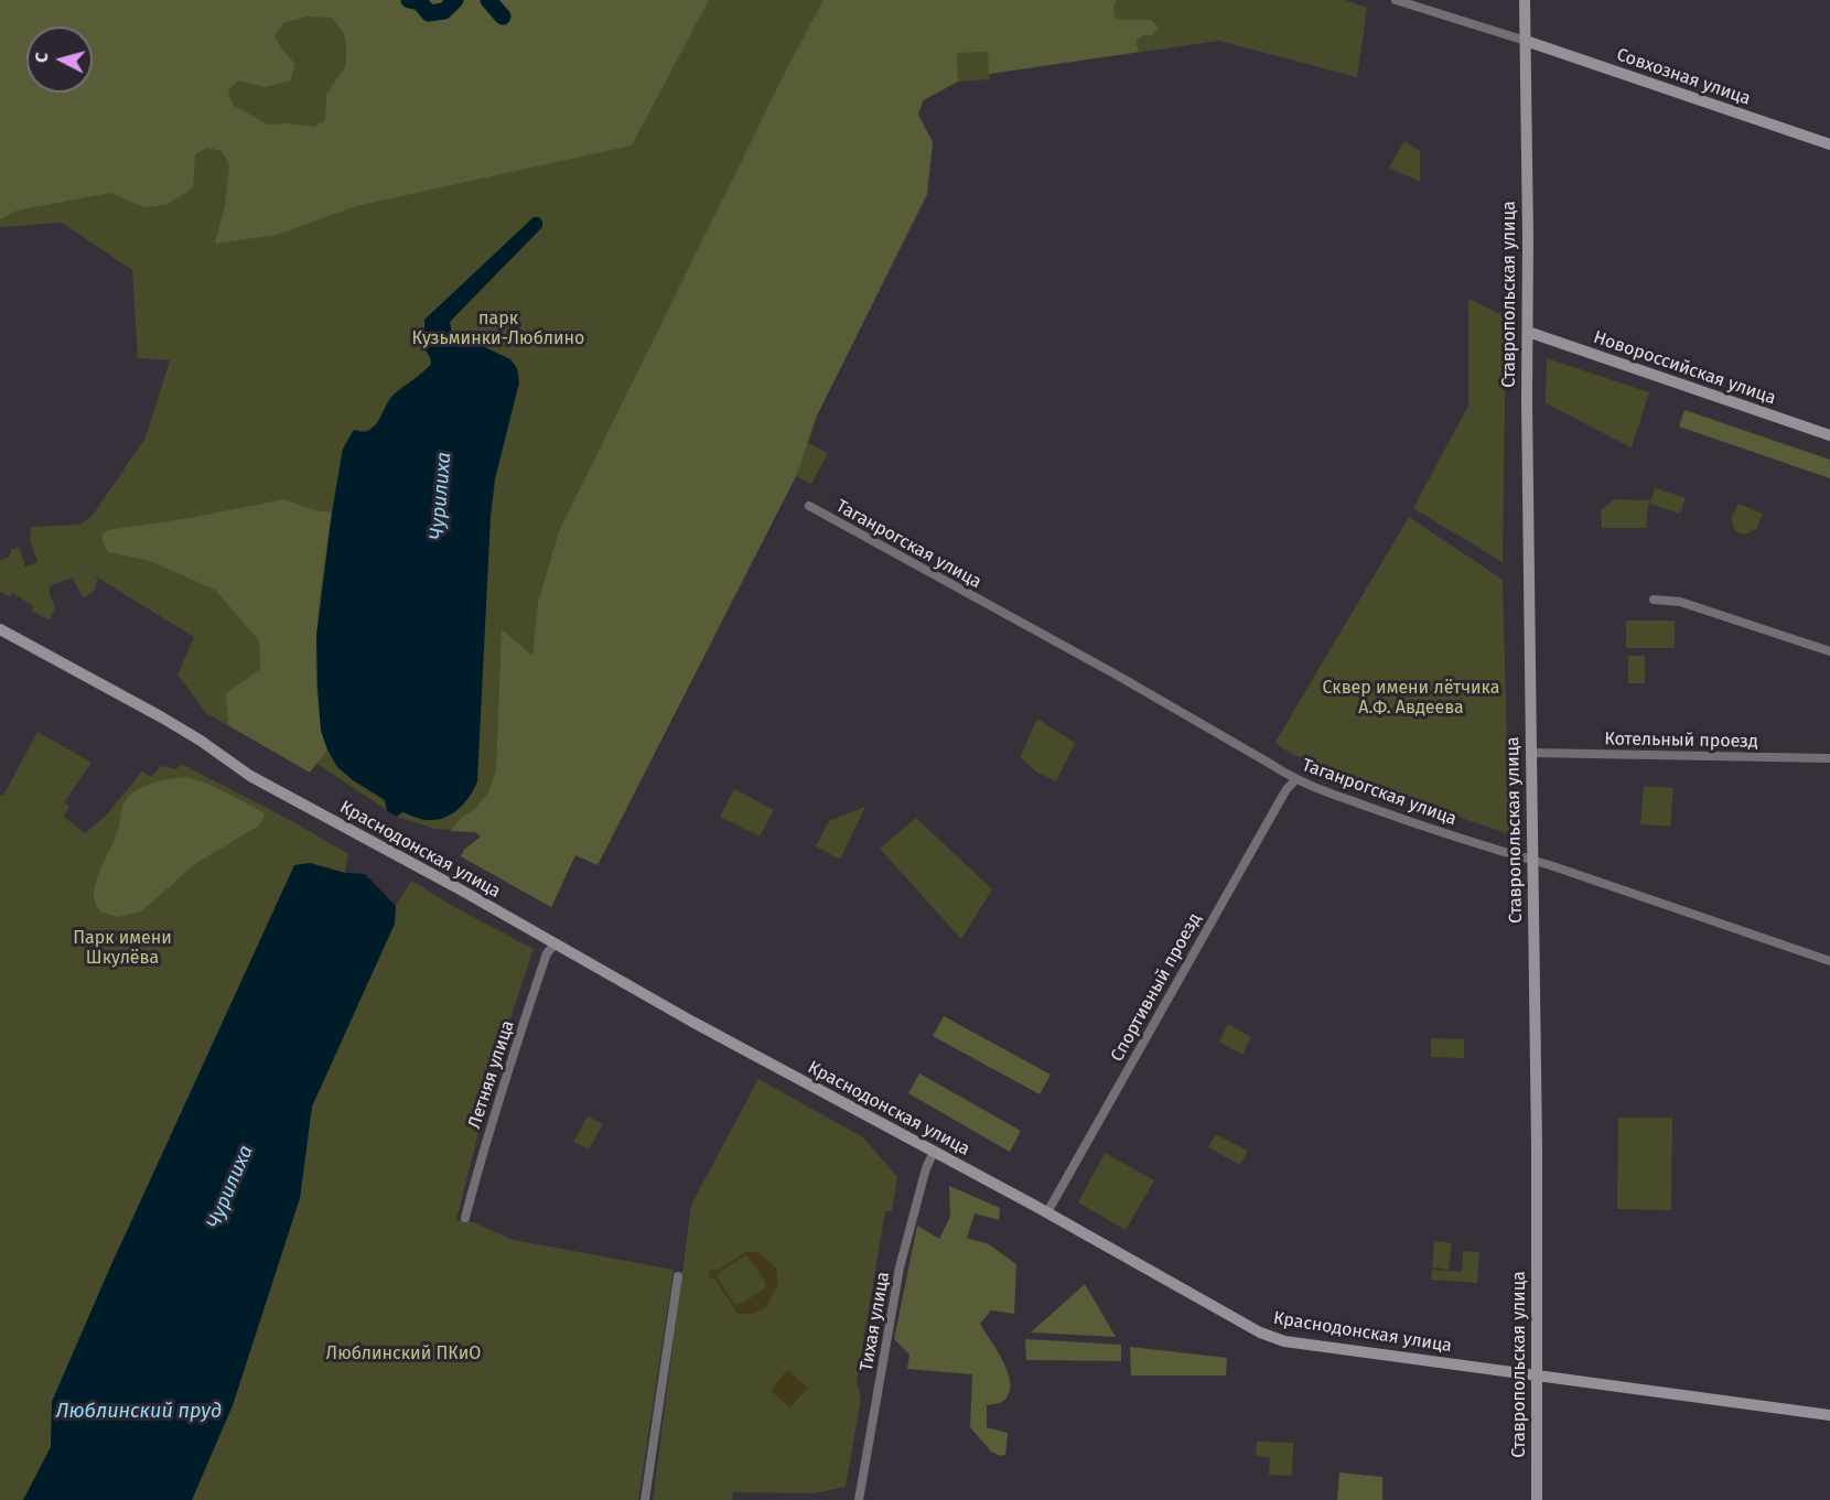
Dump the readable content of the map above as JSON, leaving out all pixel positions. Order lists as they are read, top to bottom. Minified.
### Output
{"streets":{"main road":["Совхозная улица","Ставропольская улица","Новороссийская улица","Краснодонская улица"],"street":["Таганрогская улица","Котельный проезд","Спортивный проезд","Летняя улица","Тихая улица"]},"crossings":[["Совхозная улица","Ставропольская улица"],["Ставропольская улица","Новороссийская улица"],["Ставропольская улица","Таганрогская улица"],["Ставропольская улица","Котельный проезд"],["Ставропольская улица","Краснодонская улица"],["Таганрогская улица","Спортивный проезд"],["Краснодонская улица","Спортивный проезд"],["Краснодонская улица","Летняя улица"],["Краснодонская улица","Тихая улица"]],"water":["Чурилиха","Люблинский пруд"],"parks":["парк Кузьминки-Люблино","Сквер имени лётчика А.Ф. Авдеева","Парк имени Шкулёва","Люблинский ПКиО"],"north":"left"}
